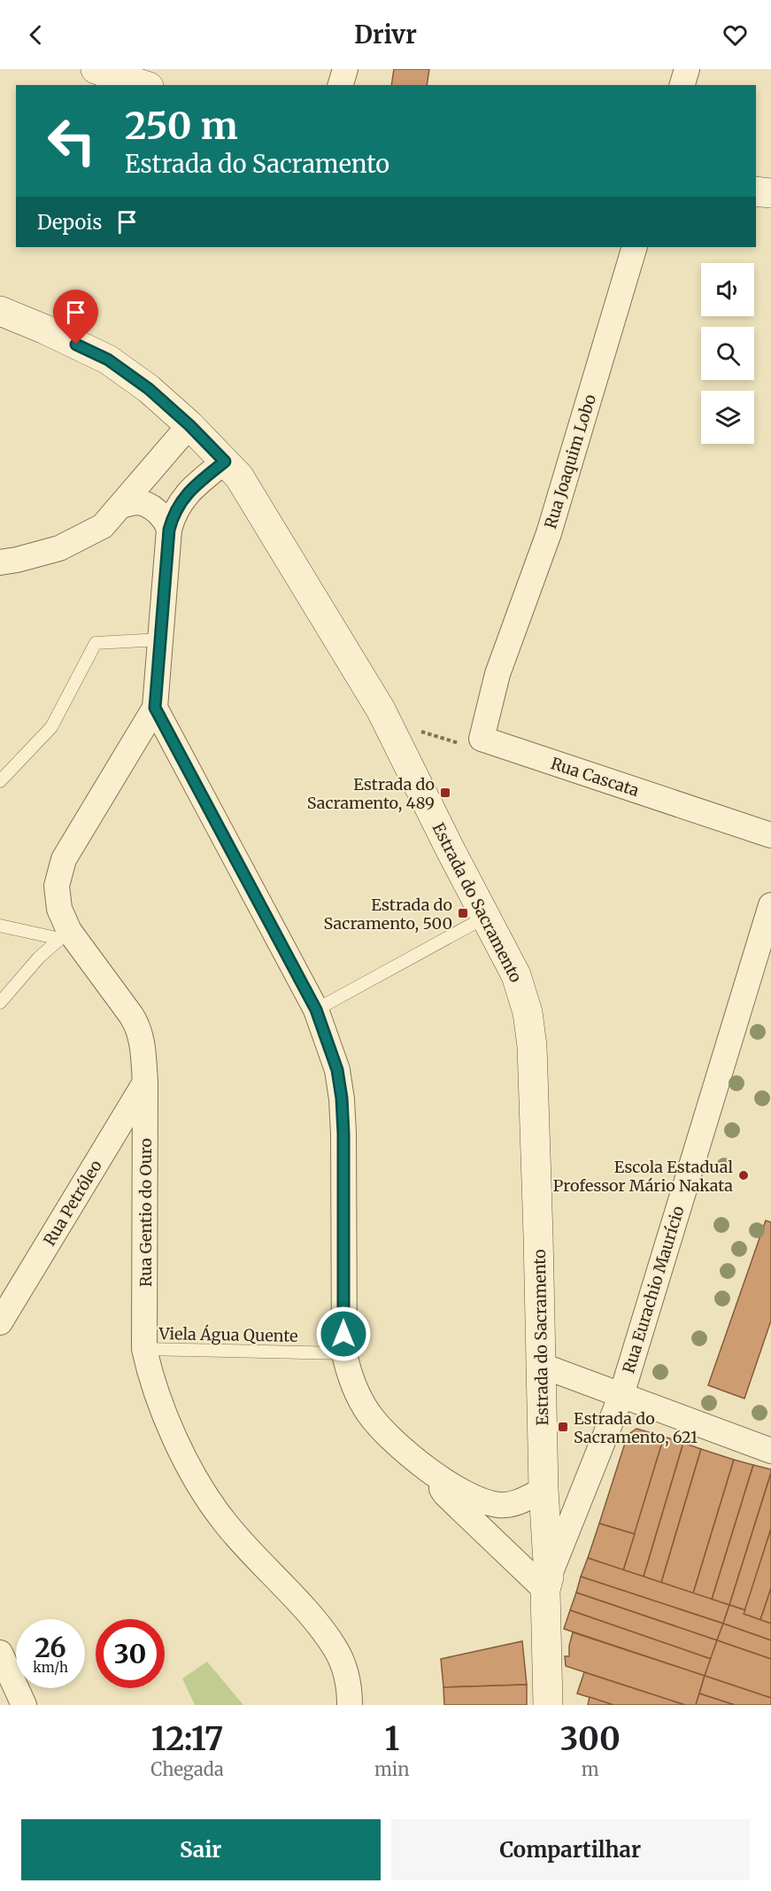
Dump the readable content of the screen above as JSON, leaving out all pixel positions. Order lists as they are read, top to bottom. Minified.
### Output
{"streets":{"street":["Rua Joaquim Lobo","Rua Cascata","Estrada do Sacramento","Rua Petróleo","Rua Gentio do Ouro","Rua Eurachio Maurício"],"lane":["Viela Água Quente"]},"crossings":[["Rua Joaquim Lobo","Rua Cascata"],["Estrada do Sacramento","Rua Eurachio Maurício"],["Rua Petróleo","Rua Gentio do Ouro"],["Rua Gentio do Ouro","Viela Água Quente"]],"places":{"transit":["Estrada do Sacramento, 489","Estrada do Sacramento, 500","Estrada do Sacramento, 621"],"other":["Escola Estadual Professor Mário Nakata"]},"page":{"header":"Drivr","turn":["250 m","Estrada do Sacramento"],"then":"Depois","speed":"26 km/h","limit":"30","eta":["12:17","Chegada","1","min","300","m"],"buttons":["Sair","Compartilhar"]}}
